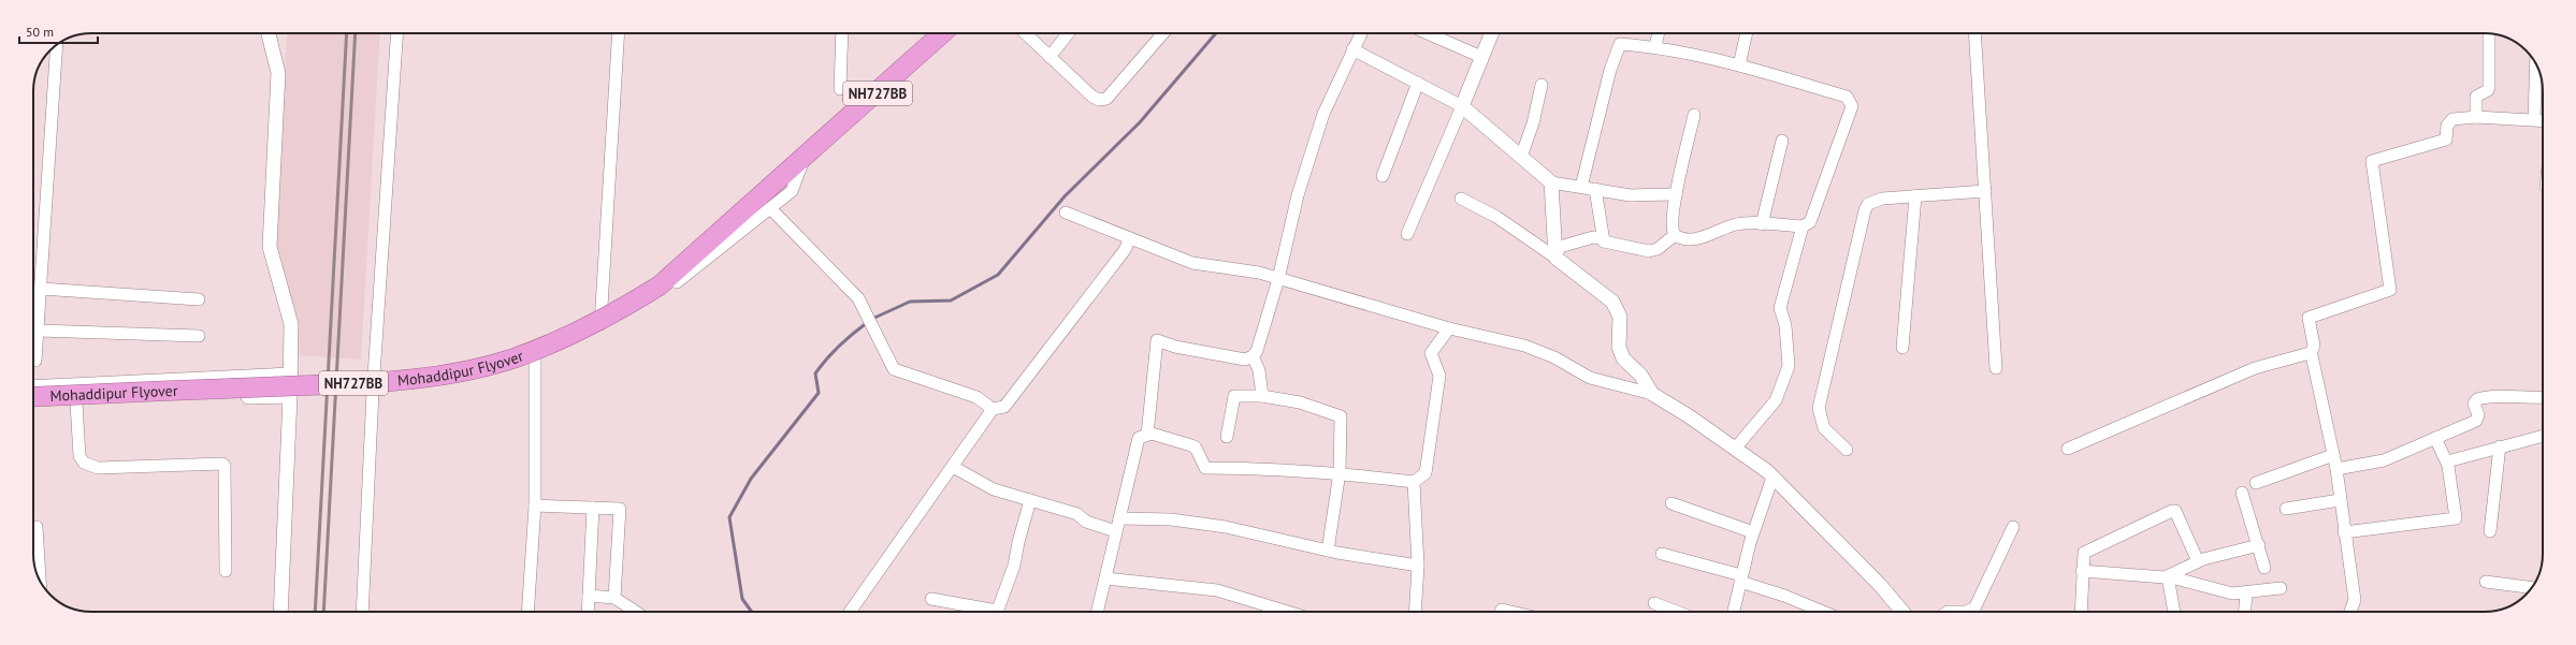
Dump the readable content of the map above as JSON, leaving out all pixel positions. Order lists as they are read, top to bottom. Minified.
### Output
{"streets":{"highway":["NH727BB","Mohaddipur Flyover"]},"crossings":[["NH727BB","Mohaddipur Flyover"]],"scale_bar":"50 m"}
